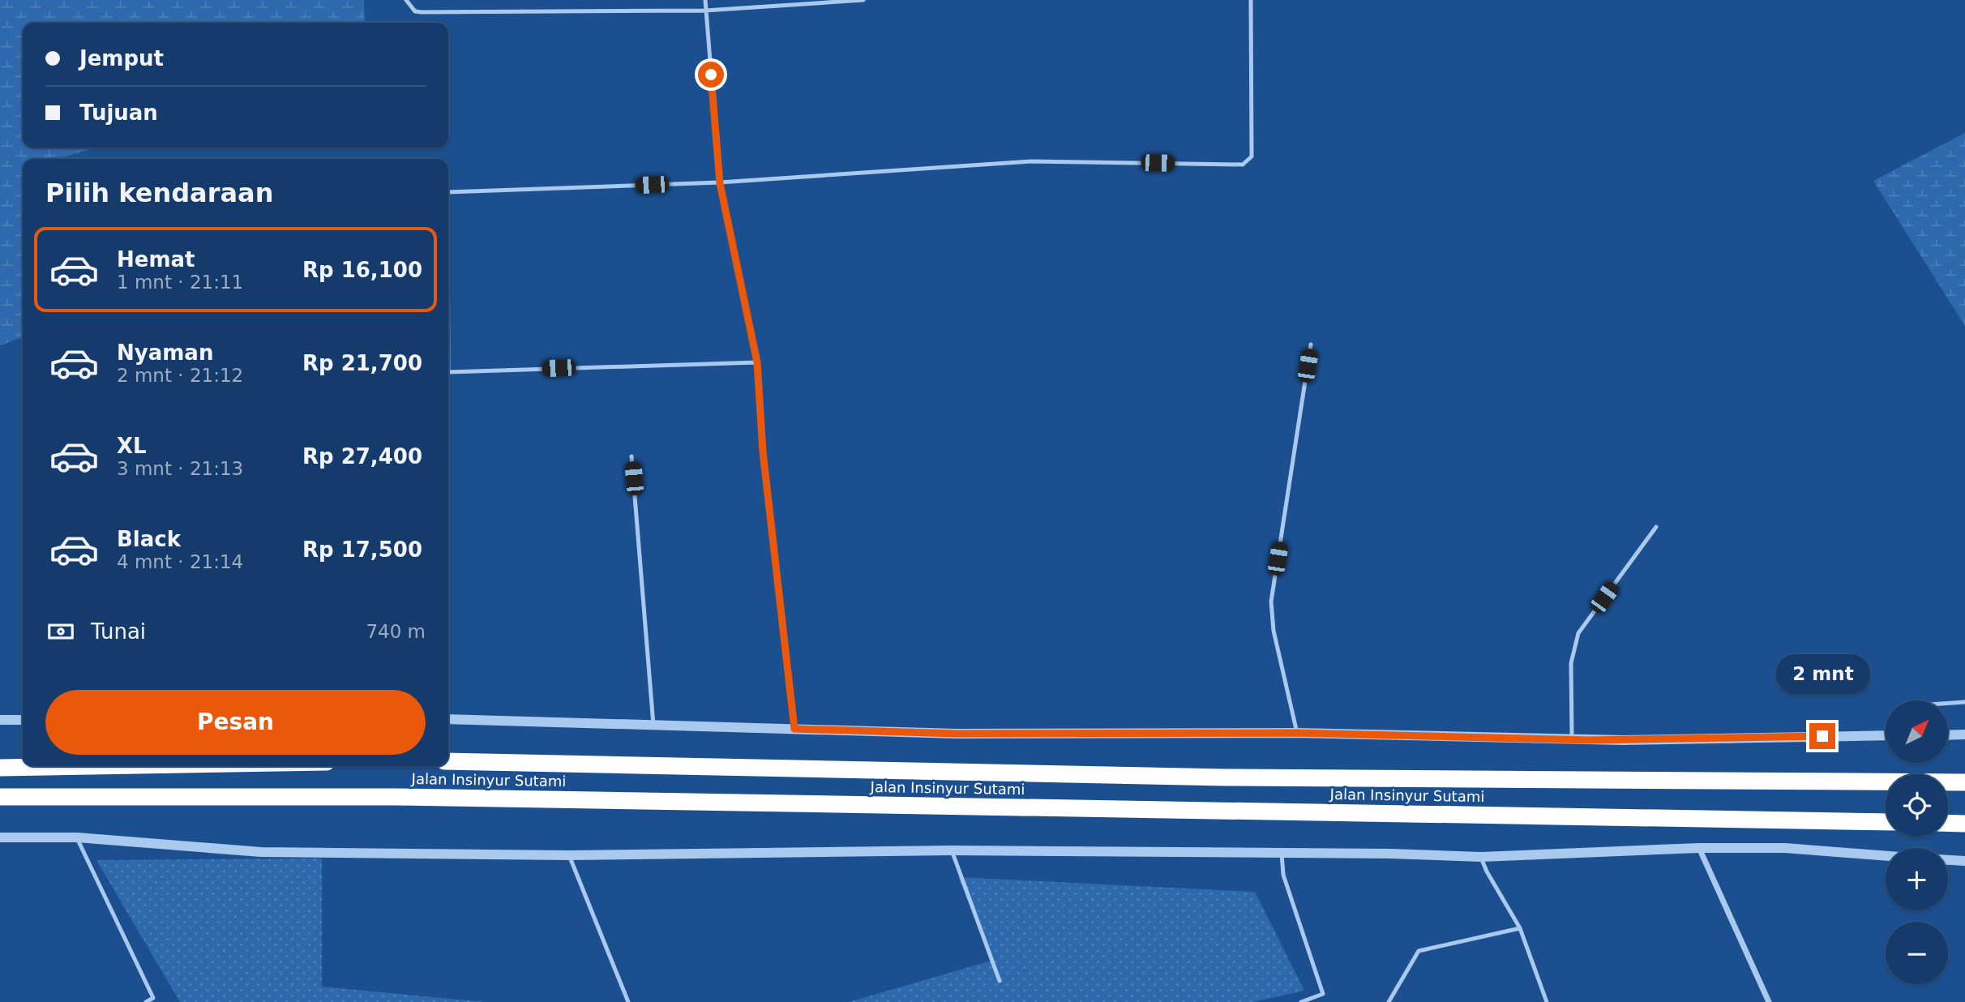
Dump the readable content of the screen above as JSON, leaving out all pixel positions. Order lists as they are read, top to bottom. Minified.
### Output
{"streets":{"highway":["Jalan Insinyur Sutami"]},"north":"top right","page":{"banner":["Jemput","Tujuan"],"heading":"Pilih kendaraan","list":[{"name":"Hemat","note":"1 mnt · 21:11","value":"Rp 16,100"},{"name":"Nyaman","note":"2 mnt · 21:12","value":"Rp 21,700"},{"name":"XL","note":"3 mnt · 21:13","value":"Rp 27,400"},{"name":"Black","note":"4 mnt · 21:14","value":"Rp 17,500"}],"pay":["Tunai","740 m"],"bubble":"2 mnt","buttons":"Pesan","map_buttons":["+","−"]}}
